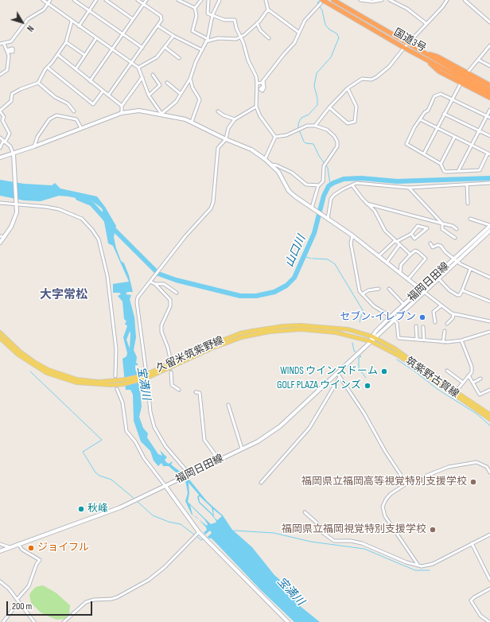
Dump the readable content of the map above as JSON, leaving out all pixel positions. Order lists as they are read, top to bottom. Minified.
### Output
{"streets":{"highway":["国道3号"],"main road":["久留米筑紫野線","筑紫野古賀線"],"street":["福岡日田線"]},"crossings":[["福岡日田線","久留米筑紫野線"],["福岡日田線","筑紫野古賀線"],["久留米筑紫野線","筑紫野古賀線"]],"districts":["大字常松"],"water":["山口川","宝満川"],"places":["セブン-イレブン","WINDS ウインズドーム","GOLF PLAZA ウインズ","福岡県立福岡高等視覚特別支援学校","秋峰","福岡県立福岡視覚特別支援学校","ジョイフル"],"scale_bar":"200 m","north":"bottom right"}
